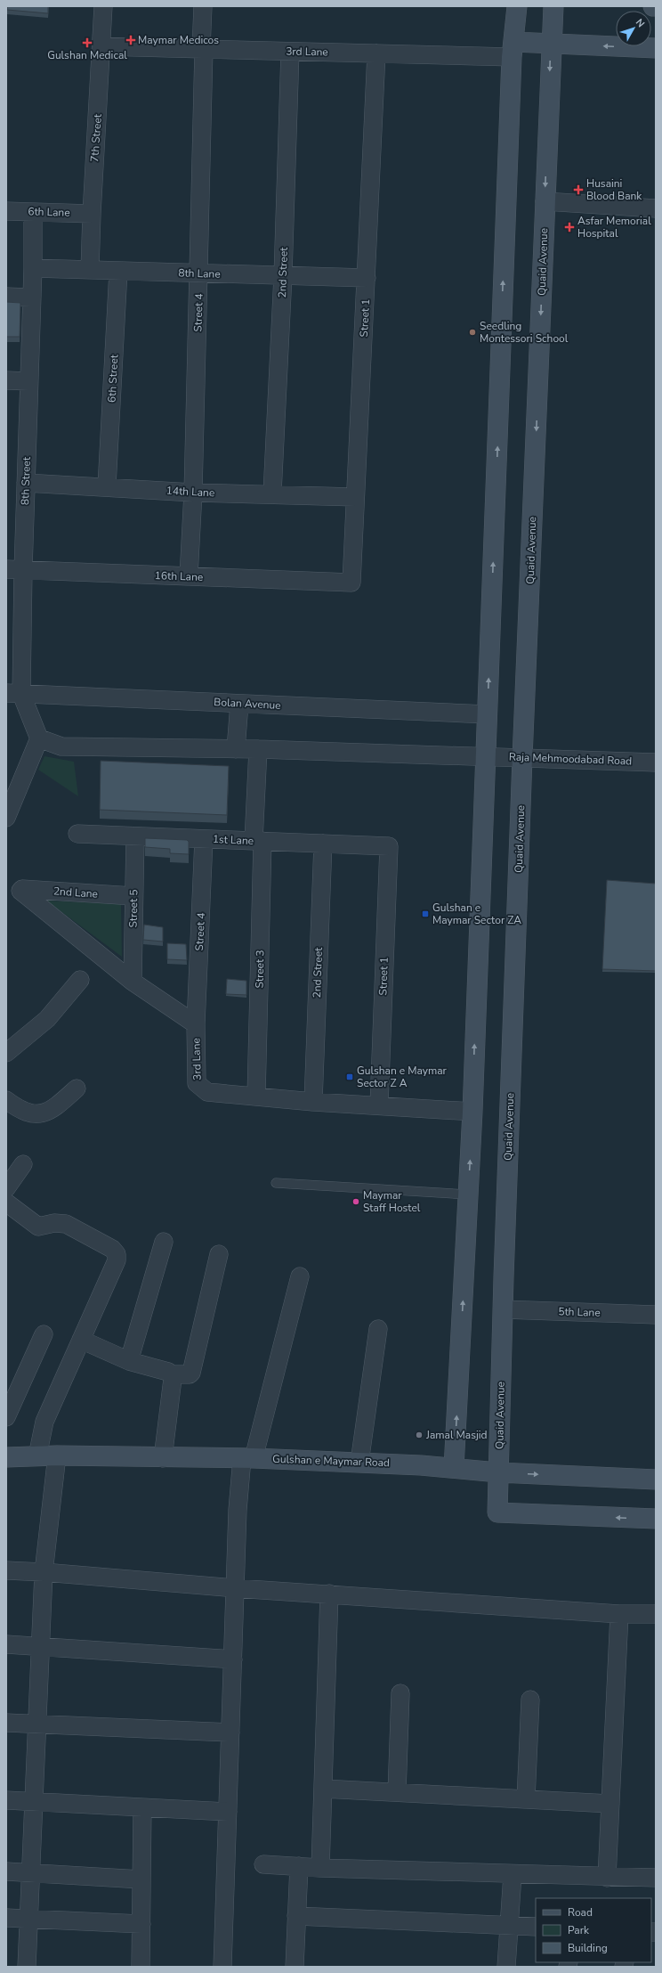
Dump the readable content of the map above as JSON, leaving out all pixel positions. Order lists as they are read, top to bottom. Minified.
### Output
{"streets":{"main road":["Quaid Avenue","Gulshan e Maymar Road"],"street":["3rd Lane","7th Street","6th Lane","2nd Street","8th Lane","Street 4","Street 1","6th Street","8th Street","14th Lane","16th Lane","Bolan Avenue","Raja Mehmoodabad Road","1st Lane","2nd Lane","Street 5","Street 3","5th Lane"]},"crossings":[["3rd Lane","7th Street"],["3rd Lane","2nd Street"],["3rd Lane","Street 4"],["3rd Lane","Street 1"],["3rd Lane","2nd Lane"],["3rd Lane","Street 5"],["3rd Lane","Street 3"],["7th Street","6th Lane"],["7th Street","8th Lane"],["6th Lane","8th Street"],["Quaid Avenue","Raja Mehmoodabad Road"],["Quaid Avenue","5th Lane"],["Quaid Avenue","Gulshan e Maymar Road"],["2nd Street","8th Lane"],["2nd Street","14th Lane"],["2nd Street","1st Lane"],["8th Lane","Street 4"],["8th Lane","Street 1"],["8th Lane","6th Street"],["8th Lane","8th Street"],["Street 4","14th Lane"],["Street 4","16th Lane"],["Street 4","1st Lane"],["Street 1","14th Lane"],["Street 1","16th Lane"],["Street 1","1st Lane"],["6th Street","14th Lane"],["8th Street","14th Lane"],["8th Street","16th Lane"],["8th Street","Bolan Avenue"],["1st Lane","Street 5"],["1st Lane","Street 3"],["2nd Lane","Street 5"]],"places":{"health":["Maymar Medicos","Gulshan Medical","Husaini Blood Bank","Asfar Memorial Hospital"],"other":["Seedling Montessori School","Maymar Staff Hostel","Jamal Masjid"],"transit":["Gulshan e Maymar Sector ZA","Gulshan e Maymar Sector Z A"]},"legend":["Road","Park","Building"],"north":"top right"}
